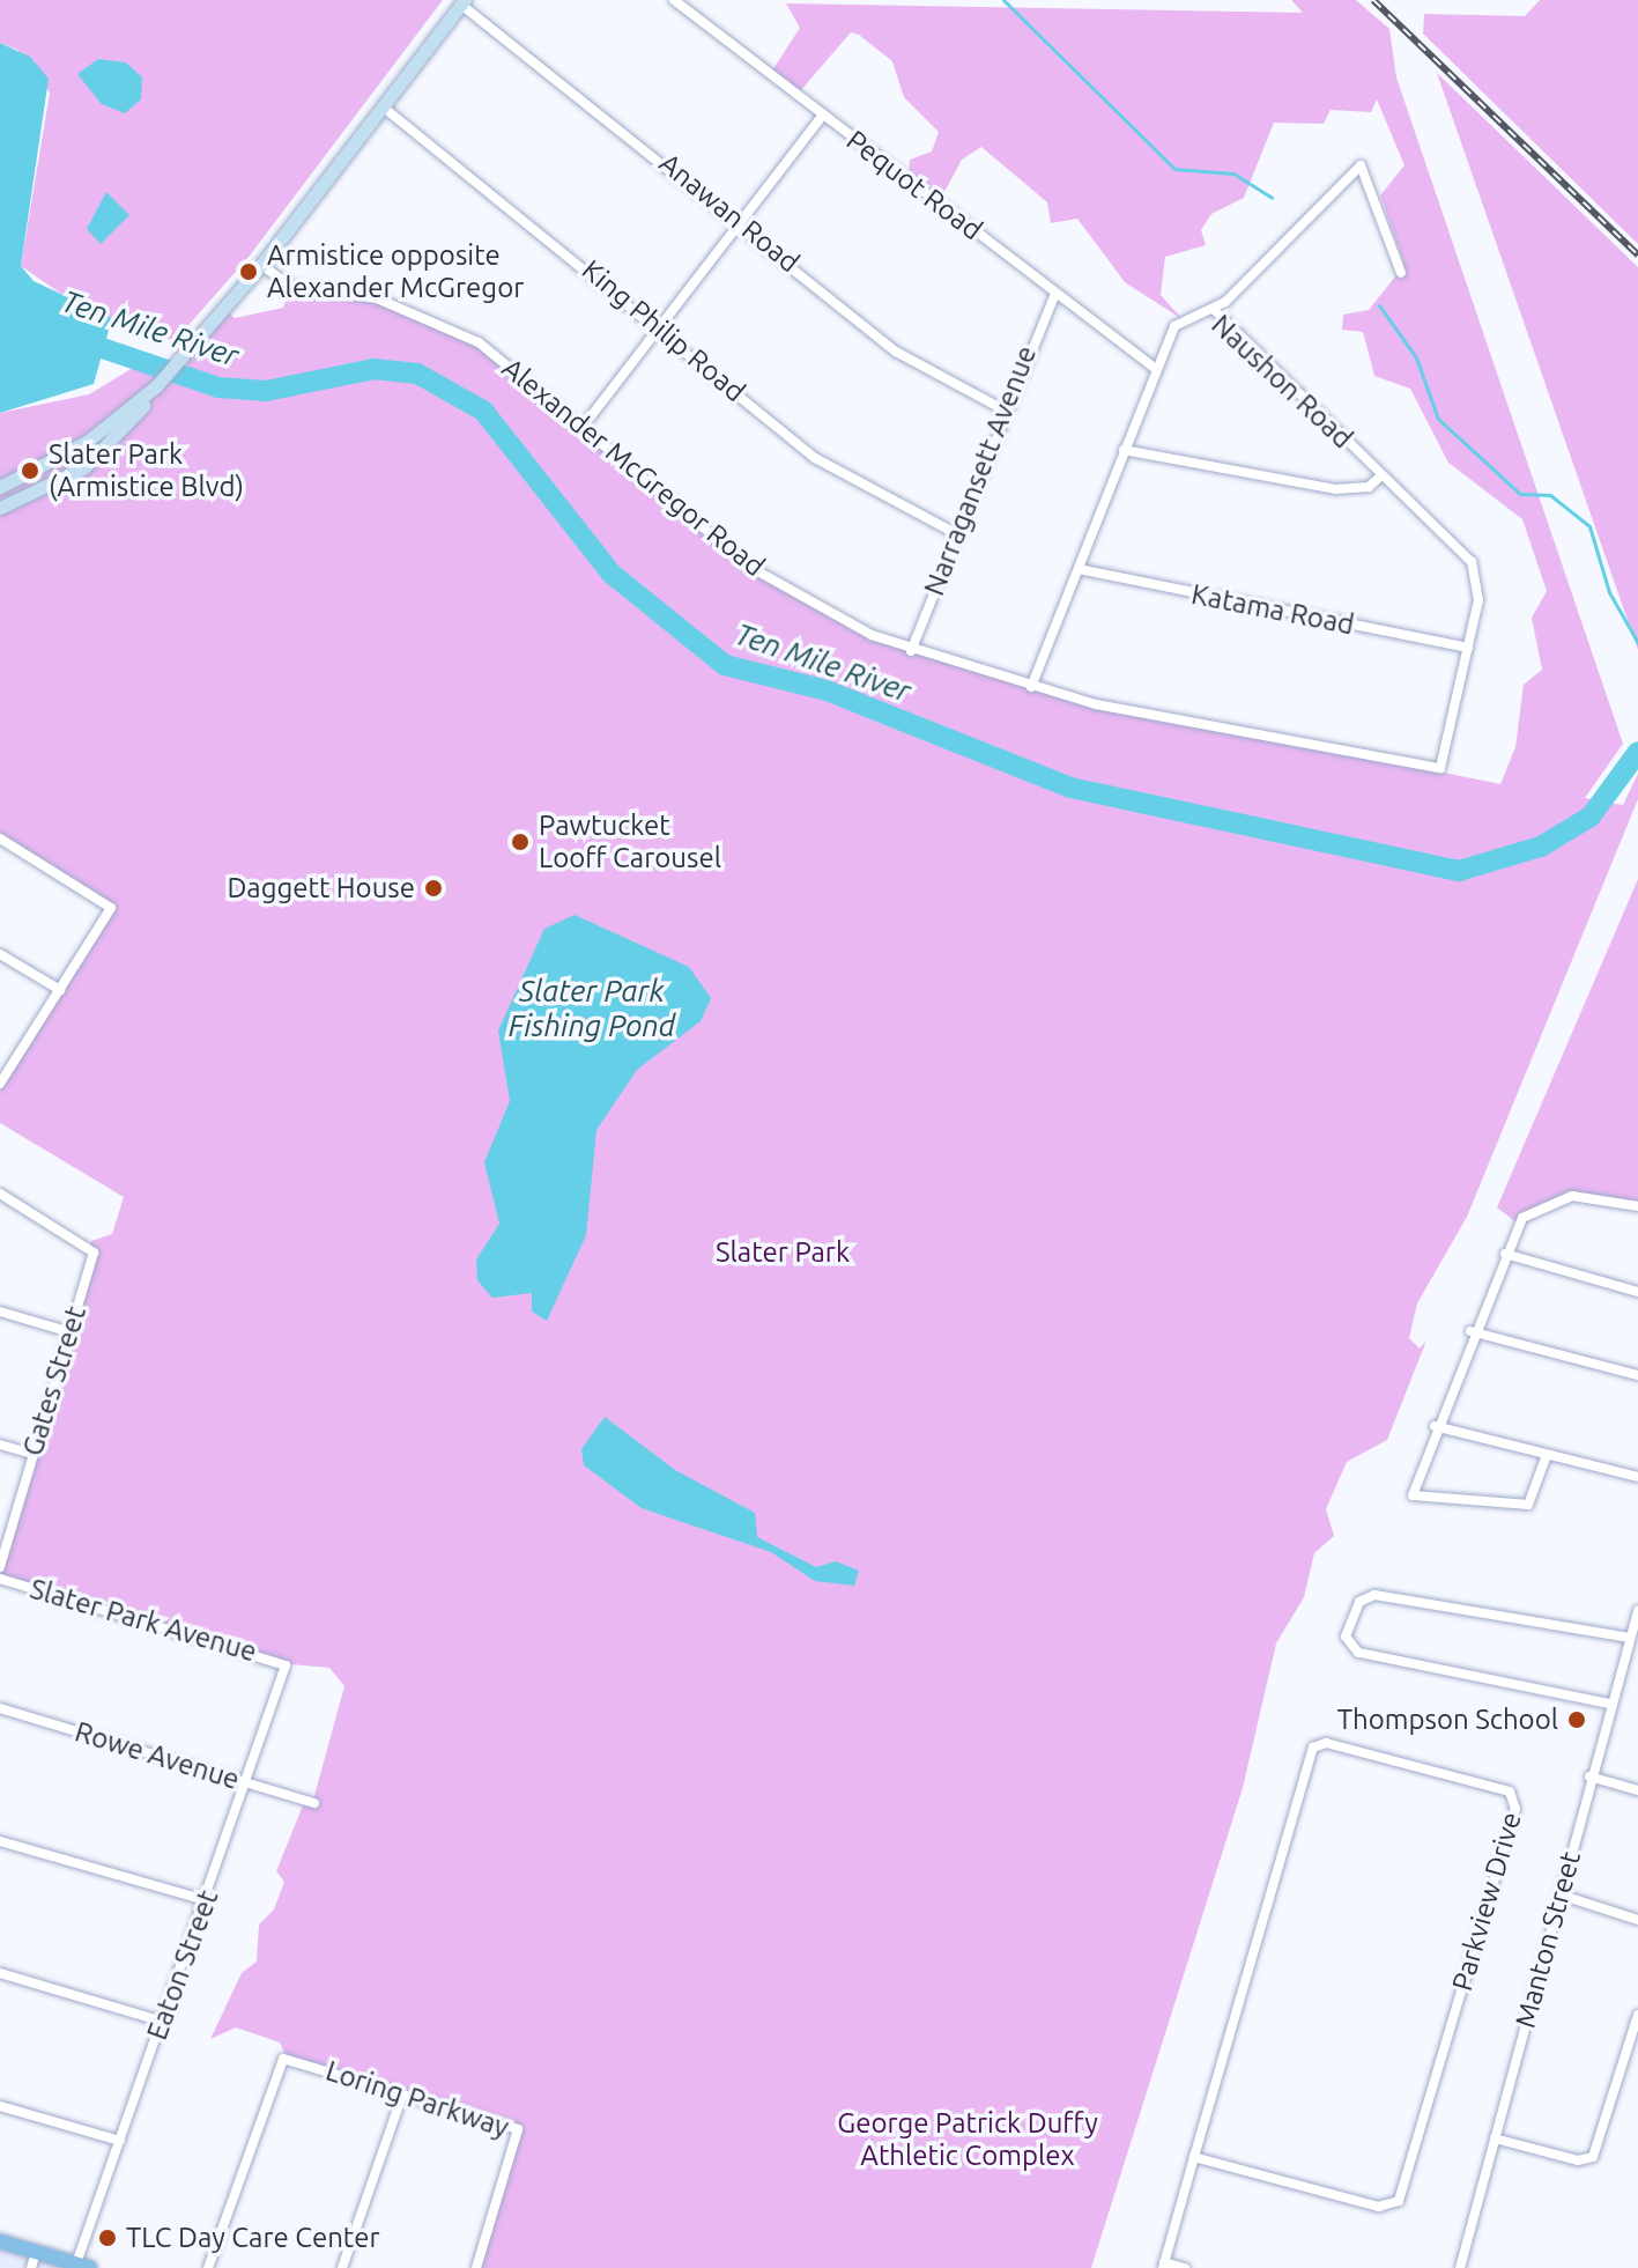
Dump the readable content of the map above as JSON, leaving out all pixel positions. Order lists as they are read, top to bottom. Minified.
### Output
{"streets":{"street":["Pequot Road","Anawan Road","King Philip Road","Naushon Road","Alexander McGregor Road","Narragansett Avenue","Katama Road","Gates Street","Slater Park Avenue","Rowe Avenue","Parkview Drive","Manton Street","Eaton Street","Loring Parkway"]},"crossings":[["Pequot Road","Naushon Road"],["Pequot Road","Narragansett Avenue"],["Anawan Road","Narragansett Avenue"],["King Philip Road","Narragansett Avenue"],["Naushon Road","Alexander McGregor Road"],["Naushon Road","Katama Road"],["Alexander McGregor Road","Narragansett Avenue"],["Slater Park Avenue","Eaton Street"],["Rowe Avenue","Eaton Street"]],"water":["Ten Mile River","Slater Park Fishing Pond"],"parks":["Slater Park","George Patrick Duffy Athletic Complex"],"places":["Armistice opposite Alexander McGregor","Slater Park (Armistice Blvd)","Pawtucket Looff Carousel","Daggett House","Thompson School","TLC Day Care Center"]}
